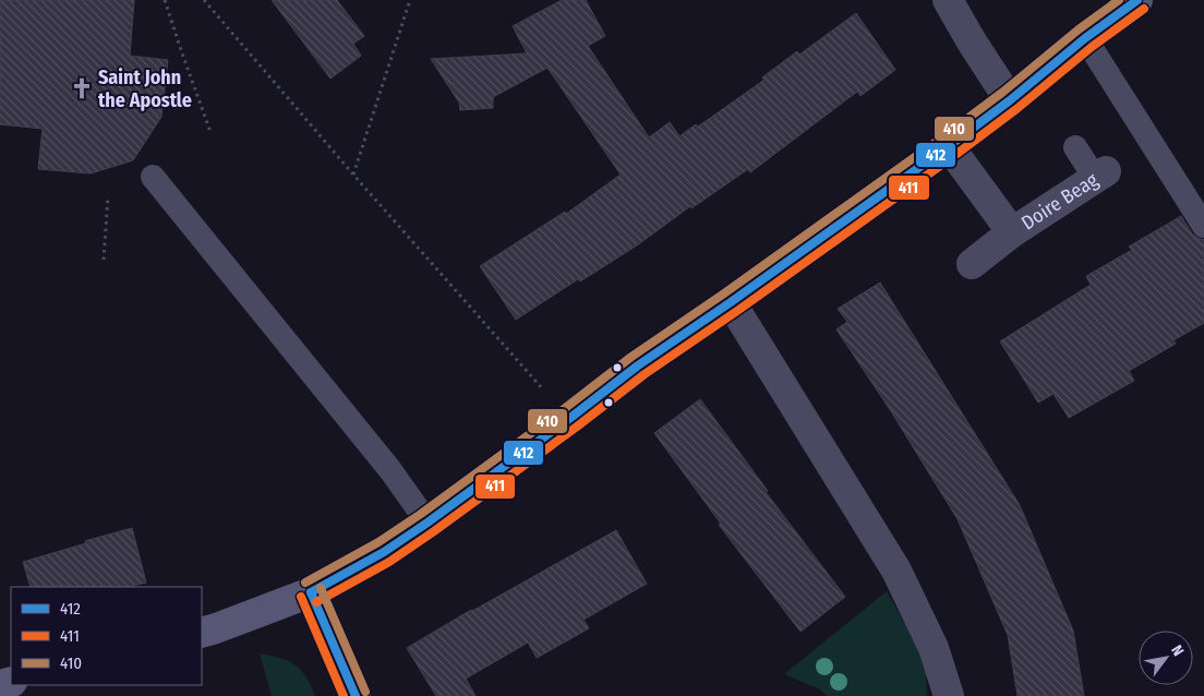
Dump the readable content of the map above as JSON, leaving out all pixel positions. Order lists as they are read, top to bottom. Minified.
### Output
{"streets":{"street":["Doire Beag"]},"places":{"church":["Saint John the Apostle"]},"lines":["transit line 412","transit line 410","transit line 411"],"legend":["412","411","410"],"north":"top right"}
